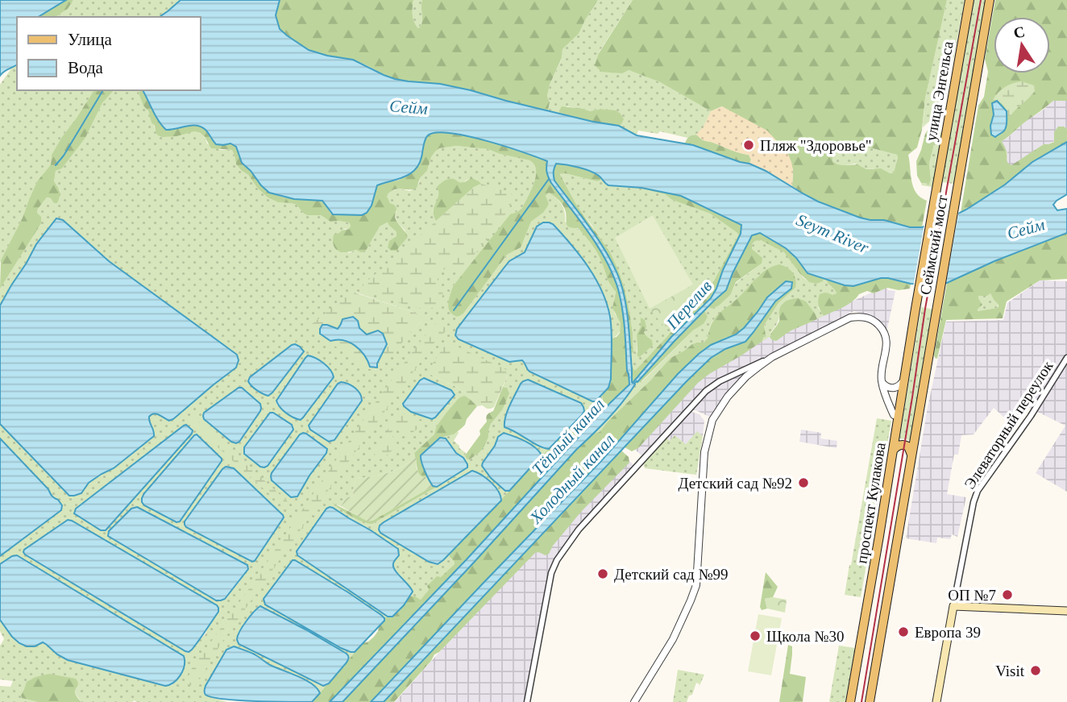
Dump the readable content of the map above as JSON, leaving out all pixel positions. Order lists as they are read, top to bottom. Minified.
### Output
{"streets":{"main road":["улица Энгельса","Сеймский мост","проспект Кулакова"],"street":["Элеваторный переулок"]},"crossings":[["улица Энгельса","Сеймский мост"],["Сеймский мост","проспект Кулакова"]],"water":["Сейм","Seym River","Перелив","Тёплый канал","Холодный канал"],"places":["Пляж \"Здоровье\"","Детский сад №92","Детский сад №99","ОП №7","Европа 39","Щкола №30","Visit"],"legend":["Улица","Вода"],"north":"top"}
